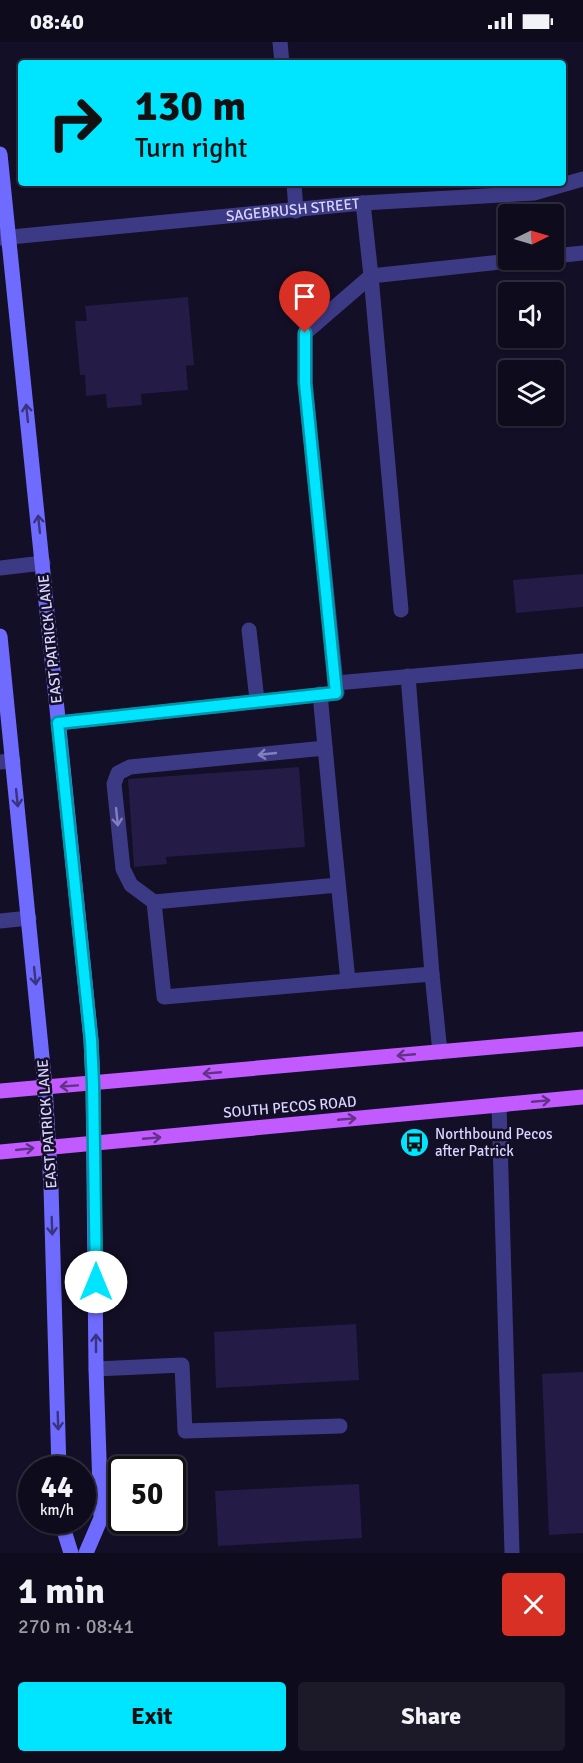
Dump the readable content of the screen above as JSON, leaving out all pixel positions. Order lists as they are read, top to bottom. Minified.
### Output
{"streets":{"main road":["EAST PATRICK LANE","SOUTH PECOS ROAD"],"street":["SAGEBRUSH STREET"]},"crossings":[["SAGEBRUSH STREET","EAST PATRICK LANE"],["EAST PATRICK LANE","SOUTH PECOS ROAD"]],"places":{"bus stop":["Northbound Pecos after Patrick"]},"north":"right","page":{"status":"08:40","turn":["130 m","Turn right"],"speed":"44 km/h","limit":"50","heading":["1 min","270 m · 08:41"],"buttons":["Exit","Share"]}}
